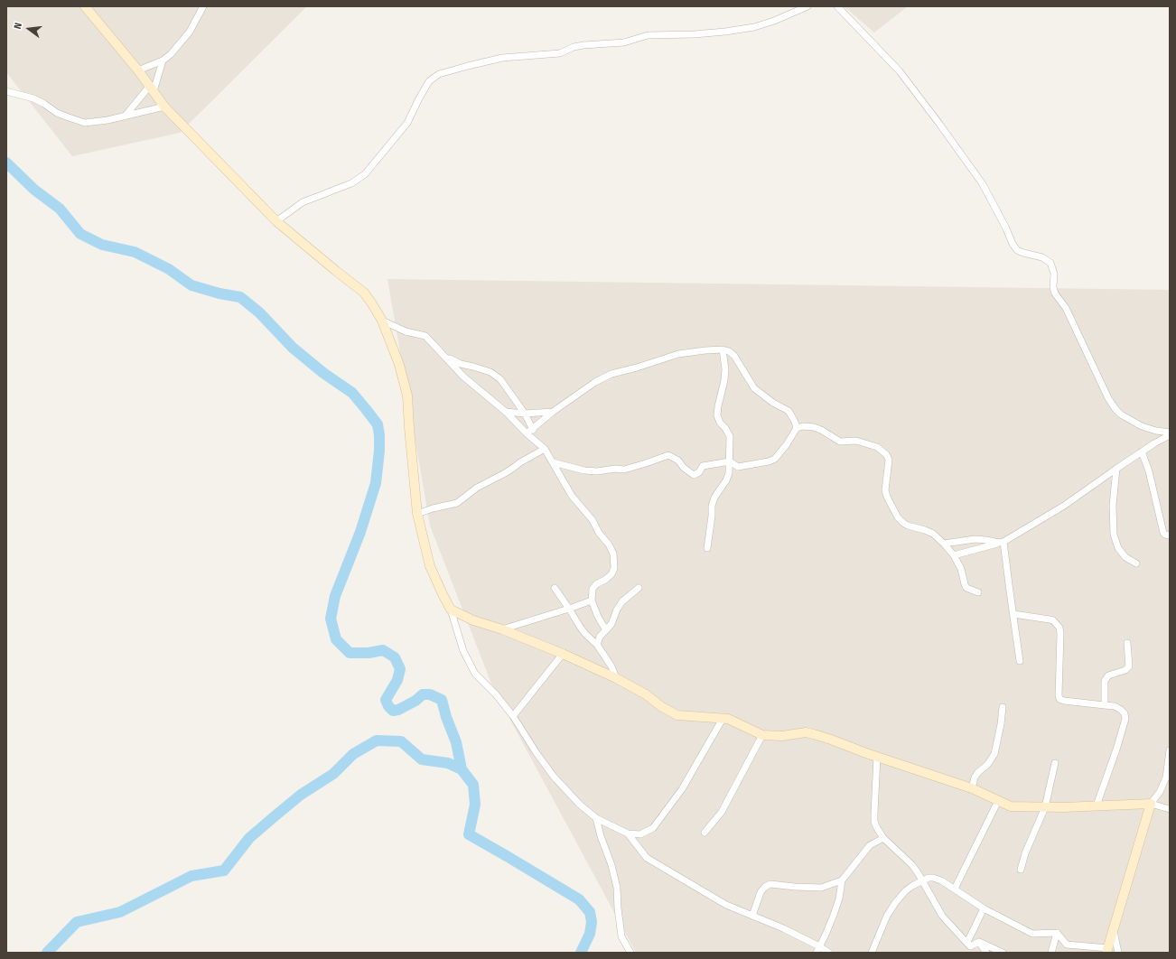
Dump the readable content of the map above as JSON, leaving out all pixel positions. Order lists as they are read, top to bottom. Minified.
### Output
{"north":"left"}
